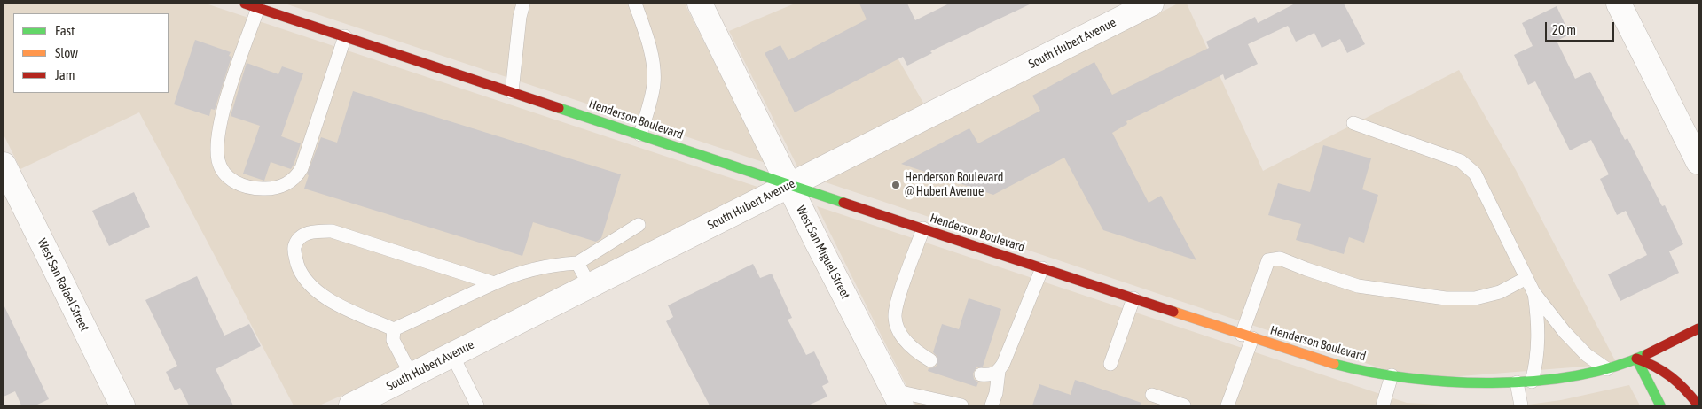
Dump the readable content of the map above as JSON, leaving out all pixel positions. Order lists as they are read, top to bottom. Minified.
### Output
{"streets":{"main road":["Henderson Boulevard"],"street":["South Hubert Avenue","West San Miguel Street","West San Rafael Street"]},"crossings":[["South Hubert Avenue","Henderson Boulevard"],["South Hubert Avenue","West San Miguel Street"],["Henderson Boulevard","West San Miguel Street"]],"places":["Henderson Boulevard @ Hubert Avenue"],"legend":["Fast","Slow","Jam"],"scale_bar":"20 m"}
